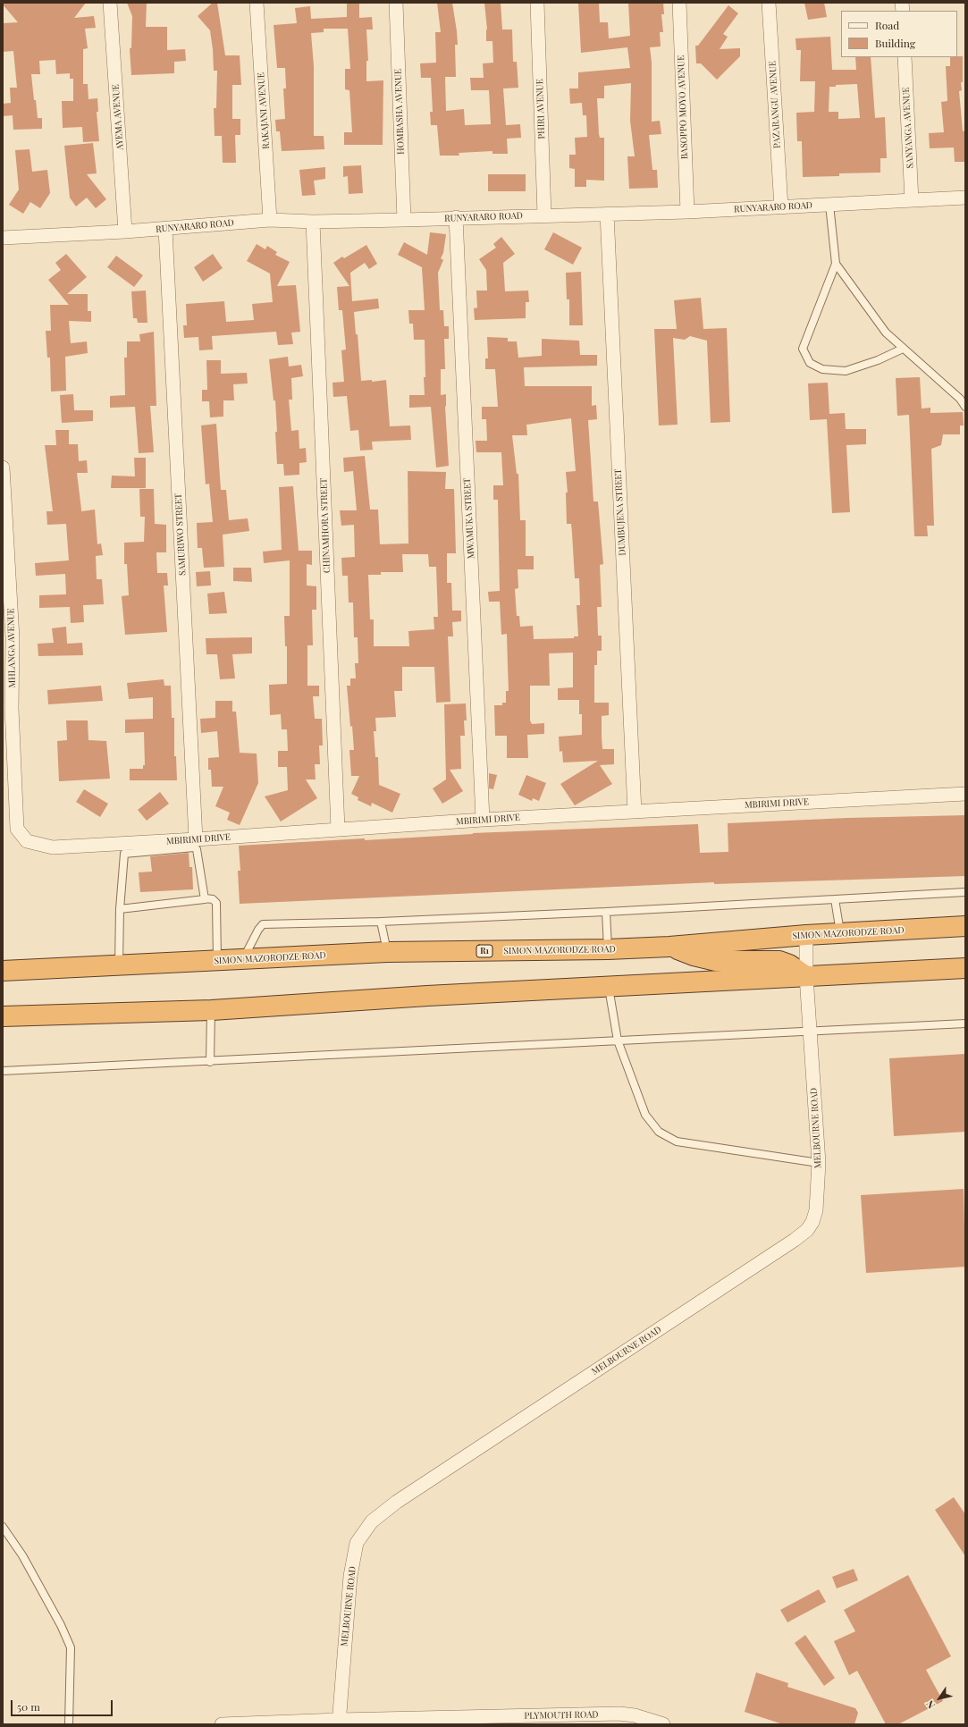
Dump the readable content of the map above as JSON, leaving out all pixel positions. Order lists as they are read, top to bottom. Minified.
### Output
{"streets":{"highway":["SIMON MAZORODZE ROAD","R1"],"street":["PAZARANGU AVENUE","BASOPPO MOYO AVENUE","PHIRI AVENUE","RAKAJANI AVENUE","HOMBASHA AVENUE","AYEMA AVENUE","SANYANGA AVENUE","RUNYARARO ROAD","DUMBUJENA STREET","MWAMUKA STREET","CHINAMHORA STREET","SAMURIWO STREET","MHLANGA AVENUE","MBIRIMI DRIVE","MELBOURNE ROAD","PLYMOUTH ROAD"]},"crossings":[["PAZARANGU AVENUE","RUNYARARO ROAD"],["BASOPPO MOYO AVENUE","RUNYARARO ROAD"],["PHIRI AVENUE","RUNYARARO ROAD"],["RAKAJANI AVENUE","RUNYARARO ROAD"],["HOMBASHA AVENUE","RUNYARARO ROAD"],["AYEMA AVENUE","RUNYARARO ROAD"],["SANYANGA AVENUE","RUNYARARO ROAD"],["RUNYARARO ROAD","DUMBUJENA STREET"],["RUNYARARO ROAD","MWAMUKA STREET"],["RUNYARARO ROAD","CHINAMHORA STREET"],["RUNYARARO ROAD","SAMURIWO STREET"],["DUMBUJENA STREET","MBIRIMI DRIVE"],["MWAMUKA STREET","MBIRIMI DRIVE"],["CHINAMHORA STREET","MBIRIMI DRIVE"],["SAMURIWO STREET","MBIRIMI DRIVE"],["MHLANGA AVENUE","MBIRIMI DRIVE"],["SIMON MAZORODZE ROAD","MELBOURNE ROAD"],["MELBOURNE ROAD","PLYMOUTH ROAD"]],"legend":["Road","Building"],"scale_bar":"50 m","north":"bottom left"}
